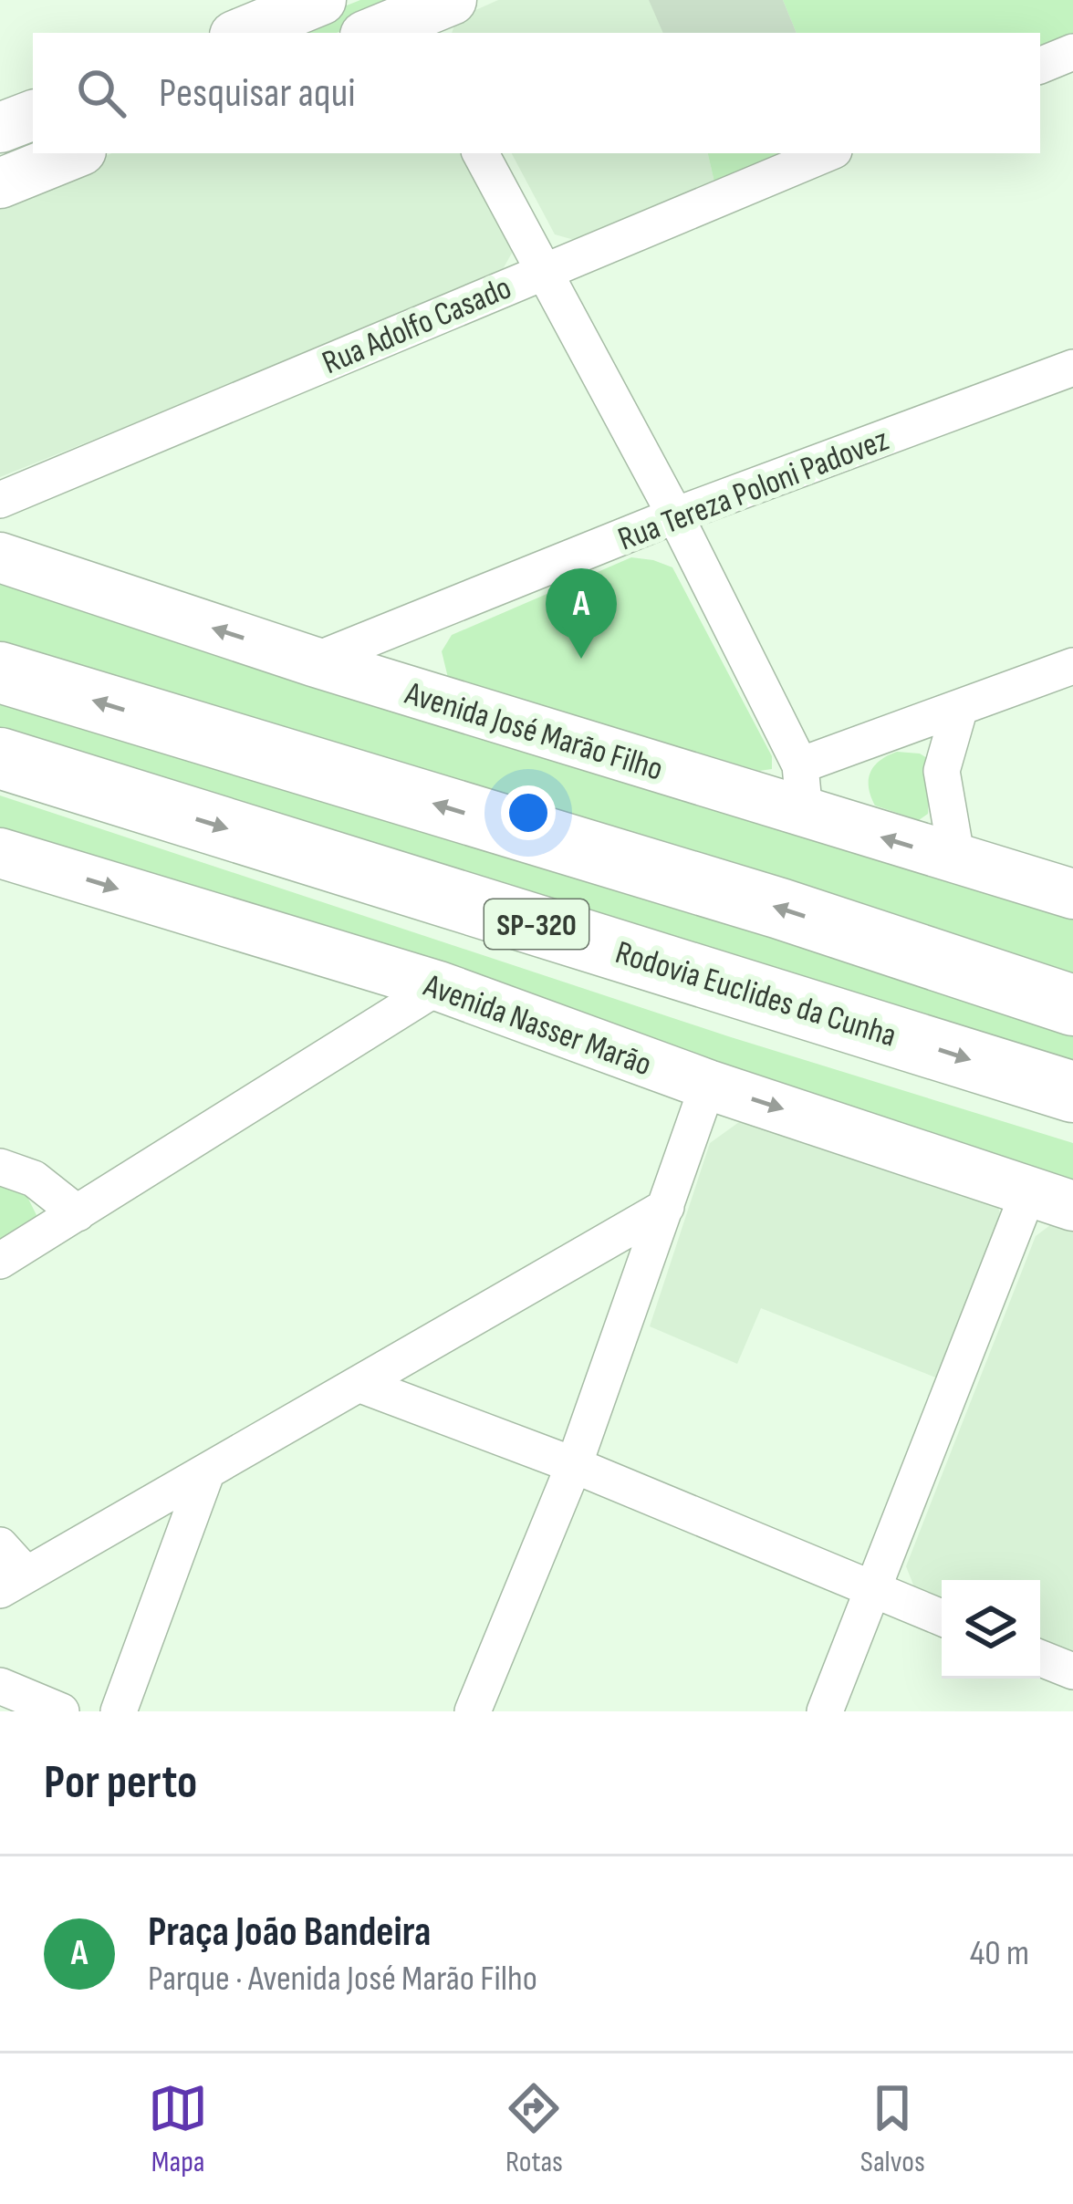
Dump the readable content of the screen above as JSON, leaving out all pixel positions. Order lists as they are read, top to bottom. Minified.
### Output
{"streets":{"highway":["SP-320","Rodovia Euclides da Cunha"],"main road":["Avenida José Marão Filho","Avenida Nasser Marão"],"street":["Rua Adolfo Casado","Rua Tereza Poloni Padovez"]},"crossings":[["Rua Tereza Poloni Padovez","Avenida José Marão Filho"]],"one_way":["Avenida José Marão Filho","Avenida Nasser Marão"],"page":{"search":"Pesquisar aqui","pins":"A","heading":"Por perto","list":[{"mark":"A","name":"Praça João Bandeira","note":"Parque · Avenida José Marão Filho","value":"40 m"}],"nav":["Mapa","Rotas","Salvos"]}}
